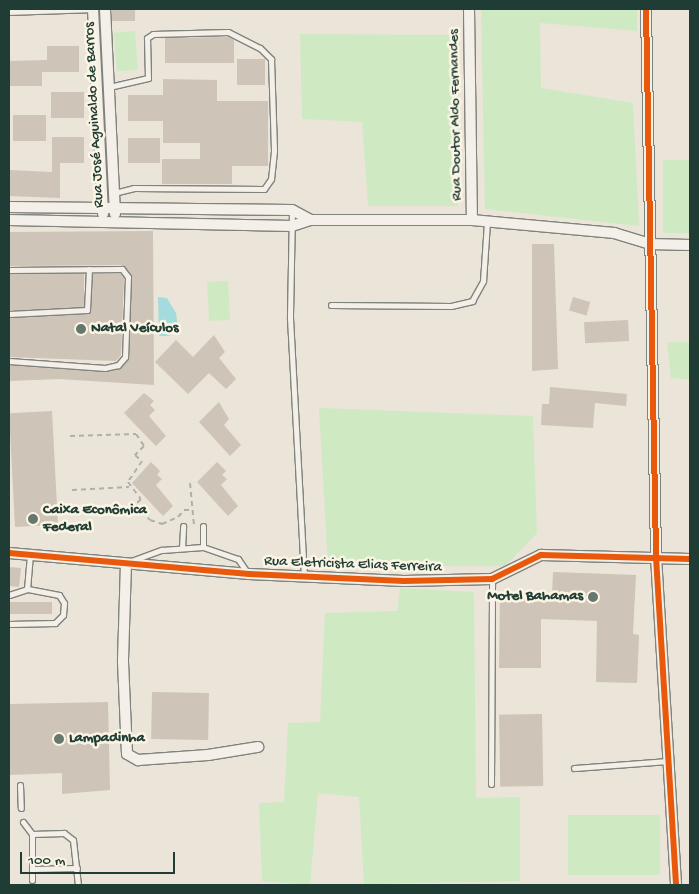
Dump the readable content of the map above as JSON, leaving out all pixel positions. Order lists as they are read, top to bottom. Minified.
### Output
{"streets":{"street":["Rua José Aguinaldo de Barros","Rua Doutor Aldo Fernandes","Rua Eletricista Elias Ferreira"]},"places":["Natal Veículos","Caixa Econômica Federal","Motel Bahamas","Lampadinha"],"scale_bar":"100 m"}
